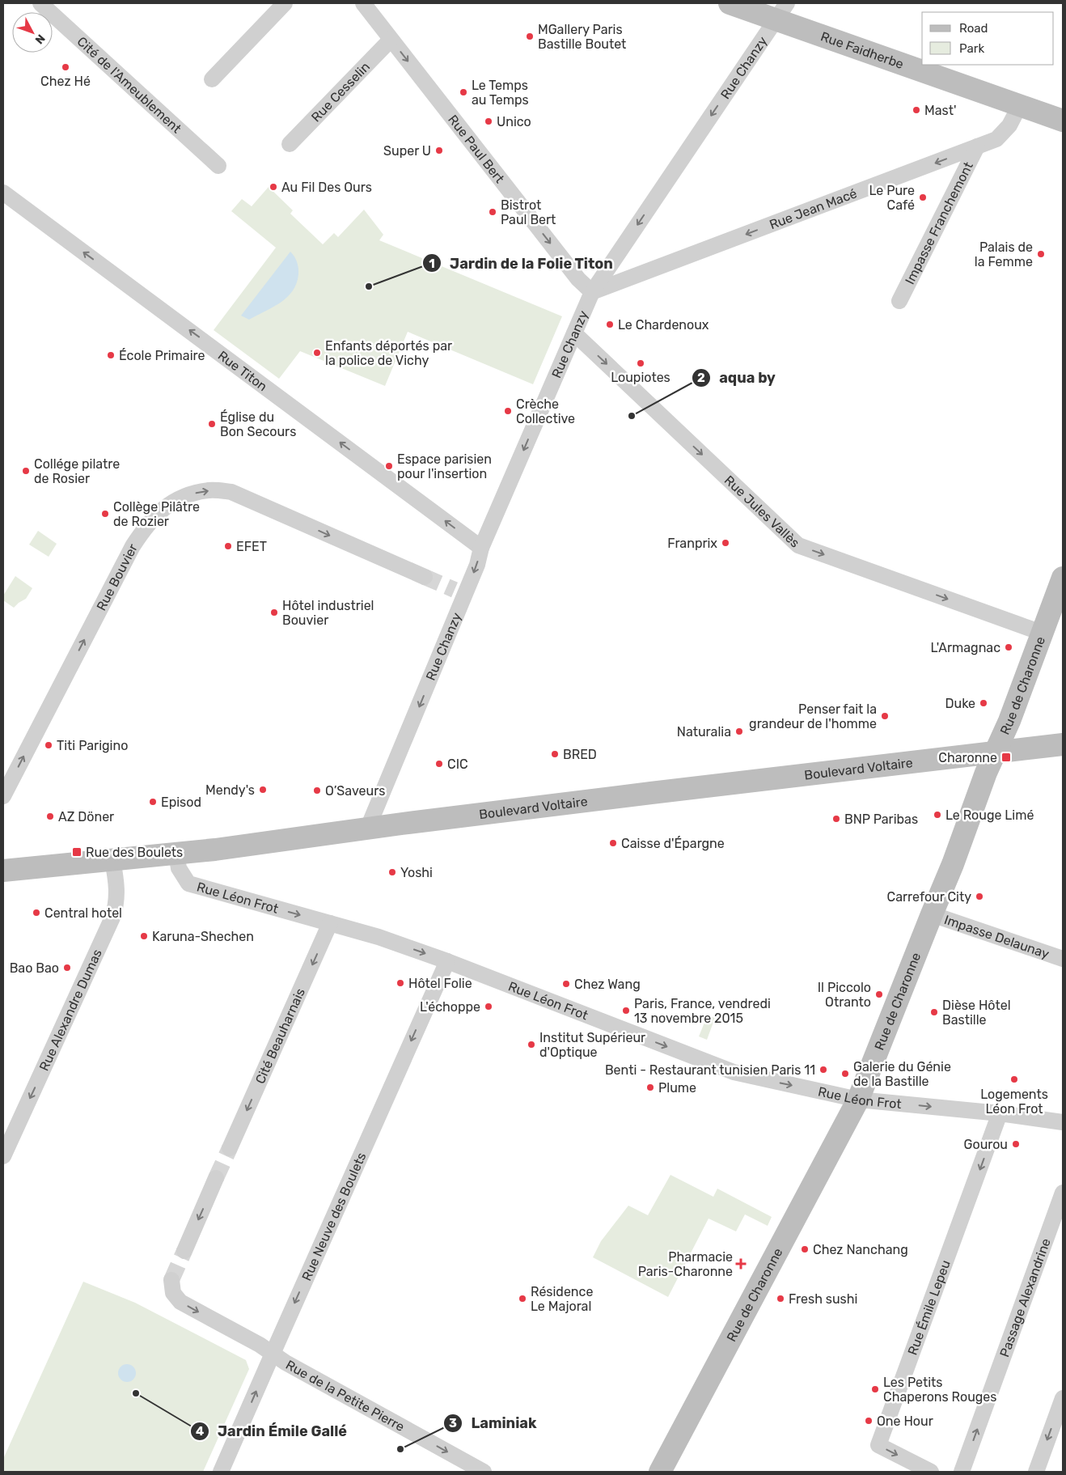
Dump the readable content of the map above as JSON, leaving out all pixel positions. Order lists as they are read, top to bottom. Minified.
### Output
{"streets":{"street":["Rue Faidherbe","Rue Chanzy","Cité de l'Ameublement","Rue Cesselin","Rue Paul Bert","Rue Jean Macé","Impasse Franchemont","Rue Titon","Rue Jules Vallès","Rue Bouvier","Rue de Charonne","Boulevard Voltaire","Rue Léon Frot","Impasse Delaunay","Rue Alexandre Dumas","Cité Beauharnais","Rue Neuve des Boulets","Passage Alexandrine","Rue Émile Lepeu","Rue de la Petite Pierre"]},"crossings":[["Rue Faidherbe","Rue Chanzy"],["Rue Faidherbe","Rue Jean Macé"],["Rue Chanzy","Rue Paul Bert"],["Rue Chanzy","Rue Jean Macé"],["Rue Chanzy","Rue Titon"],["Rue Chanzy","Rue Jules Vallès"],["Rue Chanzy","Boulevard Voltaire"],["Rue Cesselin","Rue Paul Bert"],["Rue Paul Bert","Rue Jean Macé"],["Rue Jean Macé","Impasse Franchemont"],["Rue Jules Vallès","Rue de Charonne"],["Rue de Charonne","Boulevard Voltaire"],["Rue de Charonne","Rue Léon Frot"],["Rue de Charonne","Impasse Delaunay"],["Boulevard Voltaire","Rue Léon Frot"],["Boulevard Voltaire","Rue Alexandre Dumas"],["Rue Léon Frot","Cité Beauharnais"],["Rue Léon Frot","Rue Neuve des Boulets"],["Rue Léon Frot","Rue Émile Lepeu"],["Rue Neuve des Boulets","Rue de la Petite Pierre"]],"one_way":["Rue Chanzy","Rue Paul Bert","Rue Jean Macé","Rue Titon","Rue Jules Vallès","Rue Léon Frot","Rue Alexandre Dumas","Cité Beauharnais","Passage Alexandrine","Rue Émile Lepeu","Rue de la Petite Pierre"],"places":{"other":["MGallery Paris Bastille Boutet","Chez Hé","Le Temps au Temps","Mast'","Unico","Super U","Au Fil Des Ours","Le Pure Café","Bistrot Paul Bert","Palais de la Femme","Jardin de la Folie Titon","Le Chardenoux","Enfants déportés par la police de Vichy","École Primaire","Loupiotes","Crèche Collective","aqua by","Église du Bon Secours","Espace parisien pour l'insertion","Collége pilatre de Rosier","Collège Pilâtre de Rozier","Franprix","EFET","Hôtel industriel Bouvier","L'Armagnac","Duke","Penser fait la grandeur de l'homme","Naturalia","Titi Parigino","BRED","CIC","Mendy's","O’Saveurs","Episod","Le Rouge Limé","AZ Döner","BNP Paribas","Caisse d'Épargne","Yoshi","Carrefour City","Central hotel","Karuna-Shechen","Bao Bao","Hôtel Folie","Chez Wang","Il Piccolo Otranto","L'échoppe","Paris, France, vendredi 13 novembre 2015","Dièse Hôtel Bastille","Institut Supérieur d'Optique","Benti - Restaurant tunisien Paris 11","Galerie du Génie de la Bastille","Logements Léon Frot","Plume","Gourou","Chez Nanchang","Résidence Le Majoral","Fresh sushi","Les Petits Chaperons Rouges","Jardin Émile Gallé","One Hour","Laminiak"],"transit":["Charonne","Rue des Boulets"],"health":["Pharmacie Paris-Charonne"]},"legend":["Road","Park"],"north":"bottom right"}
